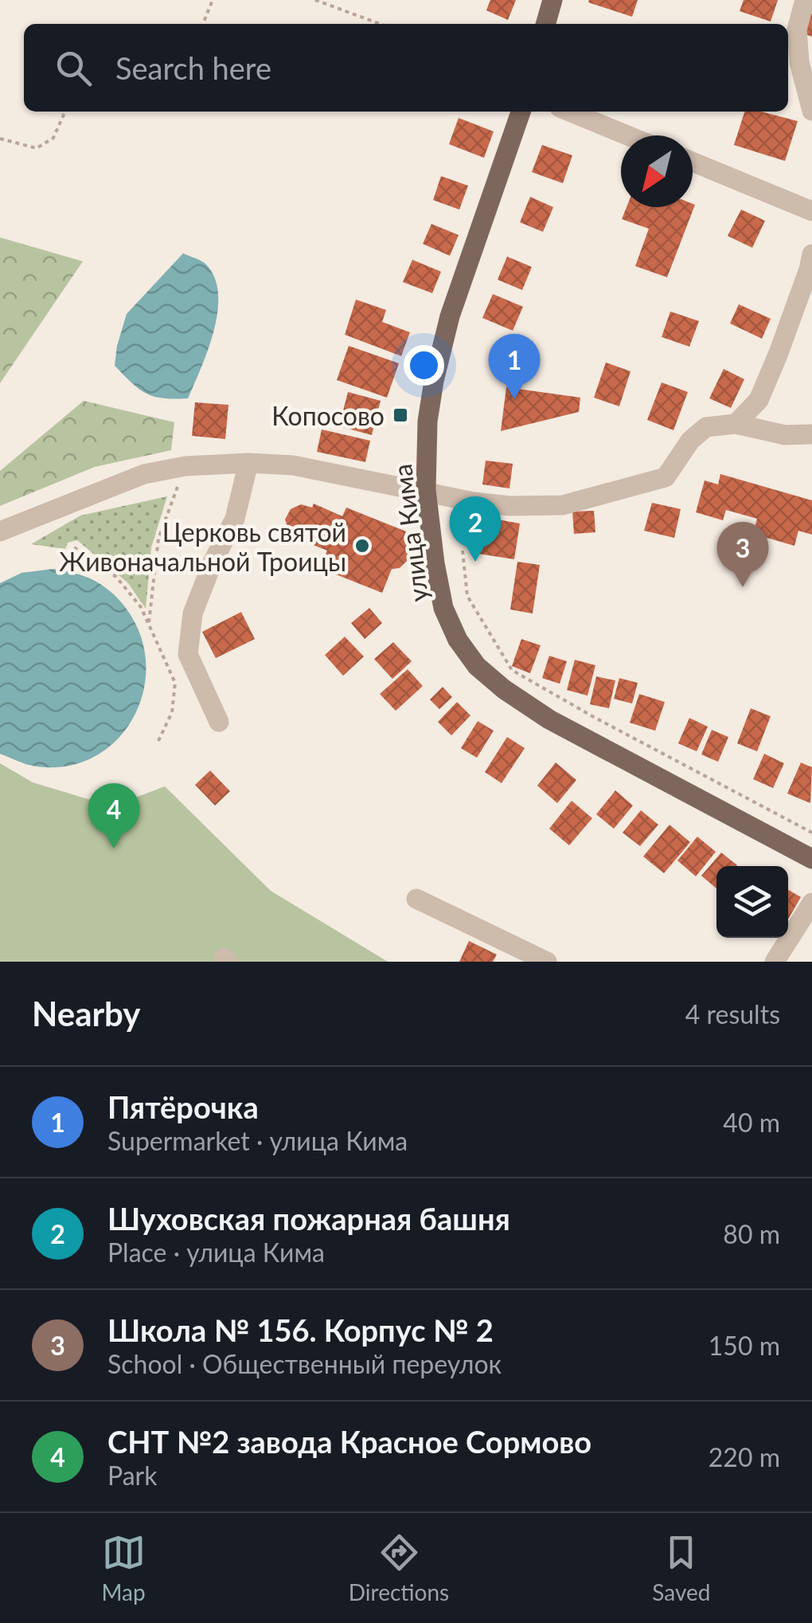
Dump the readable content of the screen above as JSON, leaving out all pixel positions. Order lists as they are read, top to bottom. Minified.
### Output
{"streets":{"main road":["улица Кима"]},"places":{"transit":["Копосово"],"other":["Церковь святой Живоначальной Троицы"]},"north":"bottom left","page":{"search":"Search here","pins":["1","2","3","4"],"heading":["Nearby","4 results"],"list":[{"mark":"1","name":"Пятёрочка","note":"Supermarket · улица Кима","value":"40 m"},{"mark":"2","name":"Шуховская пожарная башня","note":"Place · улица Кима","value":"80 m"},{"mark":"3","name":"Школа № 156. Корпус № 2","note":"School · Общественный переулок","value":"150 m"},{"mark":"4","name":"СНТ №2 завода Красное Сормово","note":"Park","value":"220 m"}],"nav":["Map","Directions","Saved"]}}
